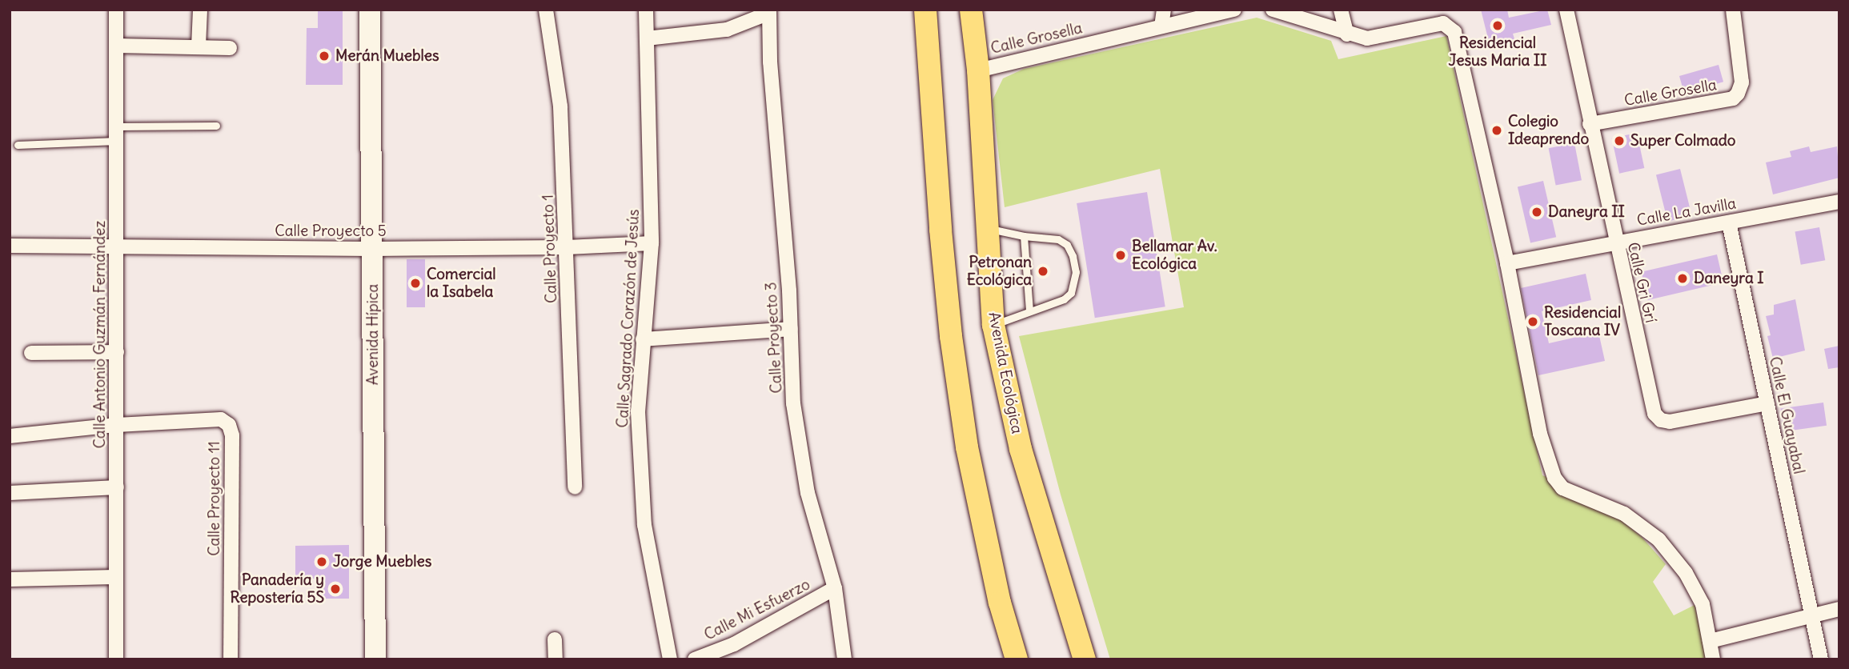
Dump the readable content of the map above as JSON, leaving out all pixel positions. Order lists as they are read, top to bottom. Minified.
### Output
{"streets":{"main road":["Avenida Ecológica"],"street":["Calle Grosella","Calle La Javilla","Calle Proyecto 5","Calle Proyecto 1","Calle Gri Grí","Calle Sagrado Corazón de Jesús","Calle Antonio Guzmán Fernández","Avenida Hípica","Calle Proyecto 3","Calle El Guayabal","Calle Proyecto 11","Calle Mi Esfuerzo"]},"crossings":[["Calle Grosella","Calle Gri Grí"],["Calle Grosella","Avenida Ecológica"],["Calle La Javilla","Calle Gri Grí"],["Calle La Javilla","Calle El Guayabal"],["Calle Proyecto 5","Calle Proyecto 1"],["Calle Proyecto 5","Calle Sagrado Corazón de Jesús"],["Calle Proyecto 5","Calle Antonio Guzmán Fernández"],["Calle Proyecto 5","Avenida Hípica"],["Calle Gri Grí","Calle El Guayabal"],["Calle Antonio Guzmán Fernández","Calle Proyecto 11"],["Calle Proyecto 3","Calle Mi Esfuerzo"]],"places":["Residencial Jesus Maria II","Merán Muebles","Colegio Ideaprendo","Super Colmado","Daneyra II","Bellamar Av. Ecológica","Petronan Ecológica","Daneyra I","Comercial la Isabela","Residencial Toscana IV","Jorge Muebles","Panadería y Repostería 5S"]}
